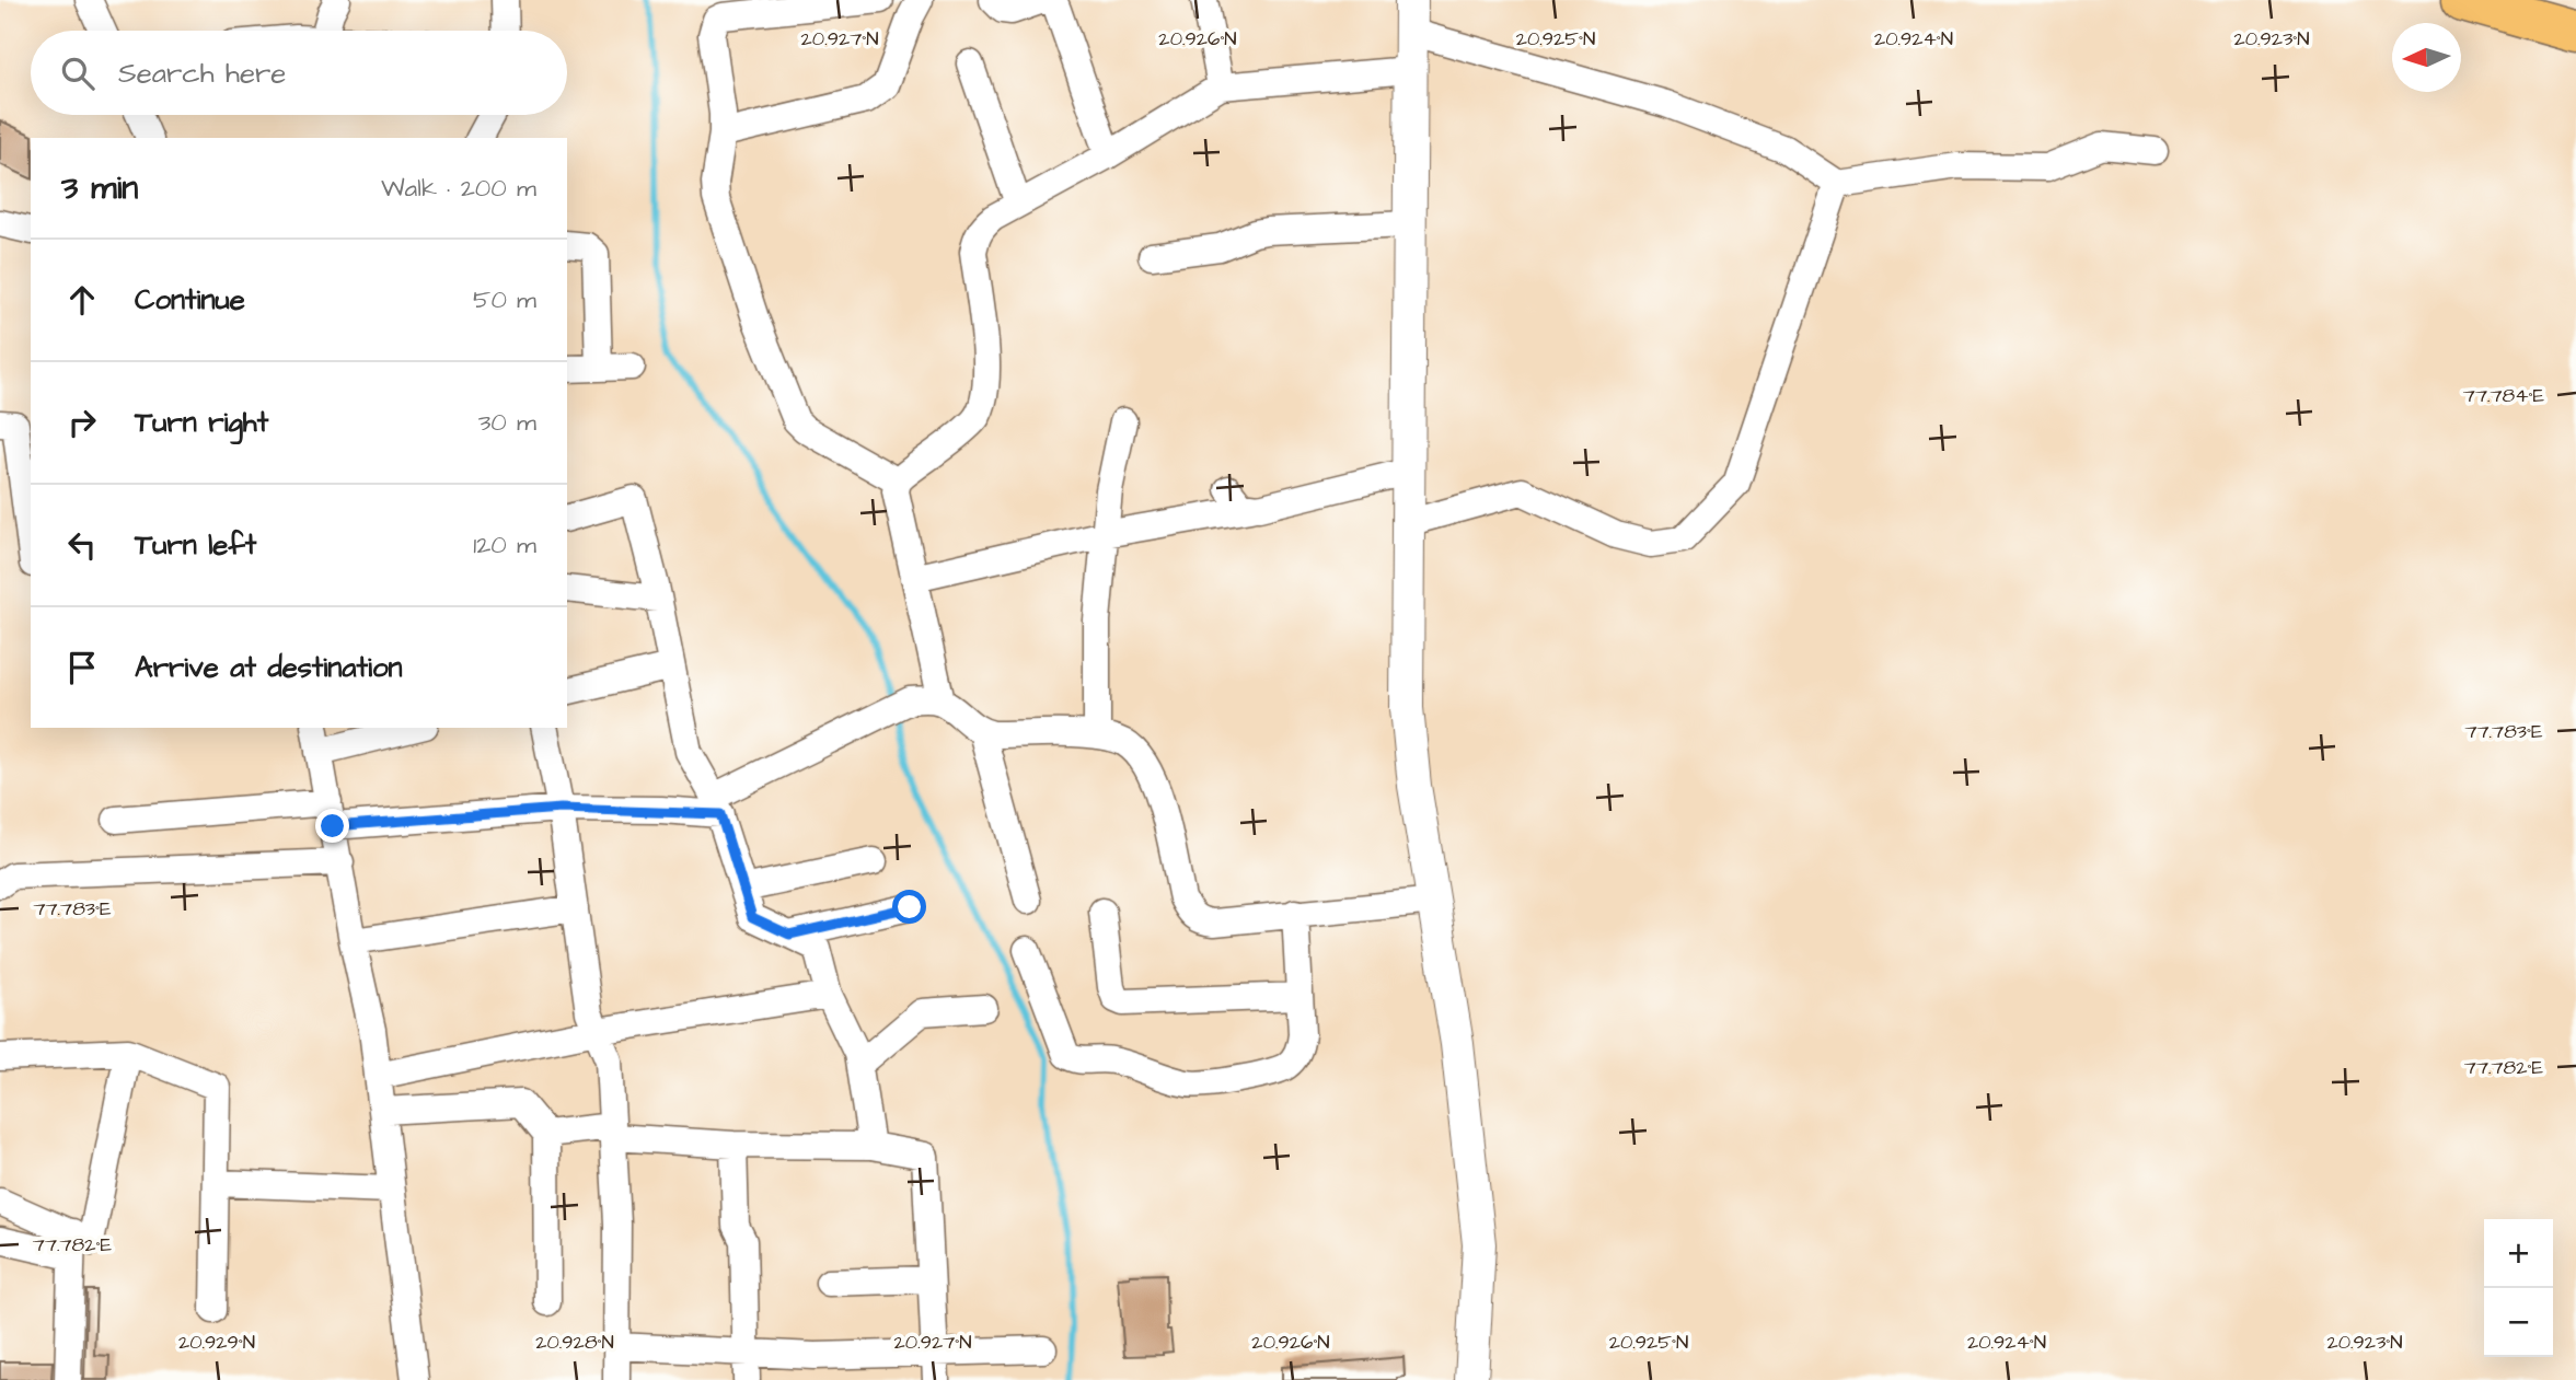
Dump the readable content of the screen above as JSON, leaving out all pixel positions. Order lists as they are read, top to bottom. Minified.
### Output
{"north":"left","page":{"search":"Search here","heading":["3 min","Walk · 200 m"],"list":[["Continue","50 m"],["Turn right","30 m"],["Turn left","120 m"],"Arrive at destination"],"map_buttons":["+","−"]},"coordinates":["20.927°N","20.926°N","20.925°N","20.924°N","20.923°N","77.784°E","77.783°E","77.782°E","20.929°N","20.928°N"]}
